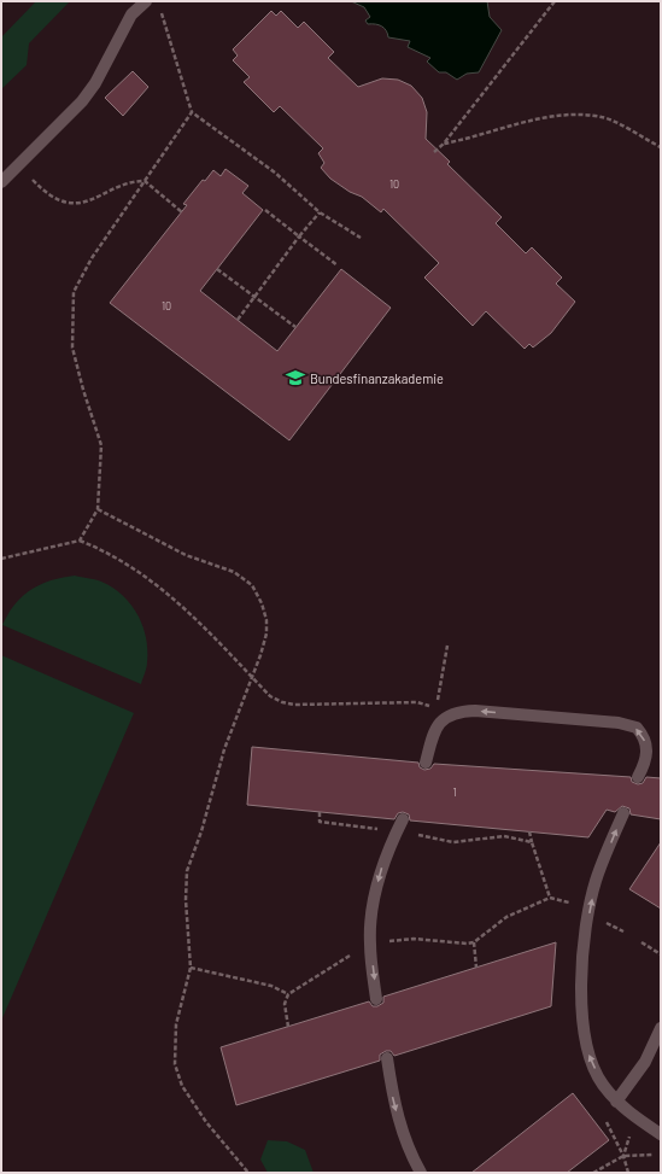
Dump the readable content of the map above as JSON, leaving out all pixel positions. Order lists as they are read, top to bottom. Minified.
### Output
{"places":{"school or university":["Bundesfinanzakademie"]},"house_numbers":["10","10","1"]}
